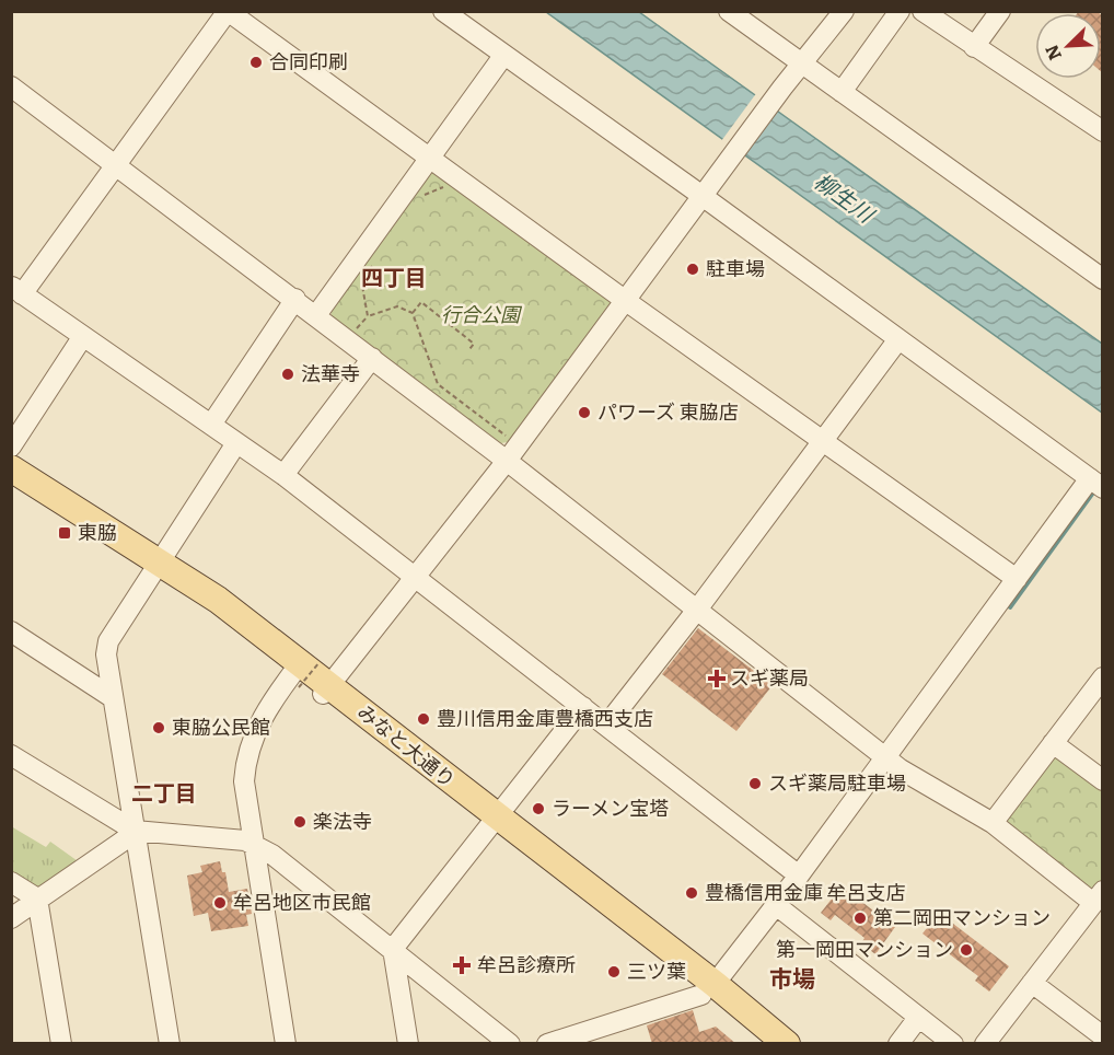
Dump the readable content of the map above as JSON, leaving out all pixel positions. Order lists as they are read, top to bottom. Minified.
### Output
{"streets":{"main road":["みなと大通り"]},"districts":["四丁目","二丁目","市場"],"water":["柳生川"],"parks":["行合公園"],"places":{"other":["合同印刷","駐車場","法華寺","パワーズ 東脇店","豊川信用金庫豊橋西支店","東脇公民館","スギ薬局駐車場","ラーメン宝塔","楽法寺","豊橋信用金庫 牟呂支店","牟呂地区市民館","第二岡田マンション","第一岡田マンション","三ツ葉"],"transit":["東脇"],"health":["スギ薬局","牟呂診療所"]},"north":"bottom left"}
